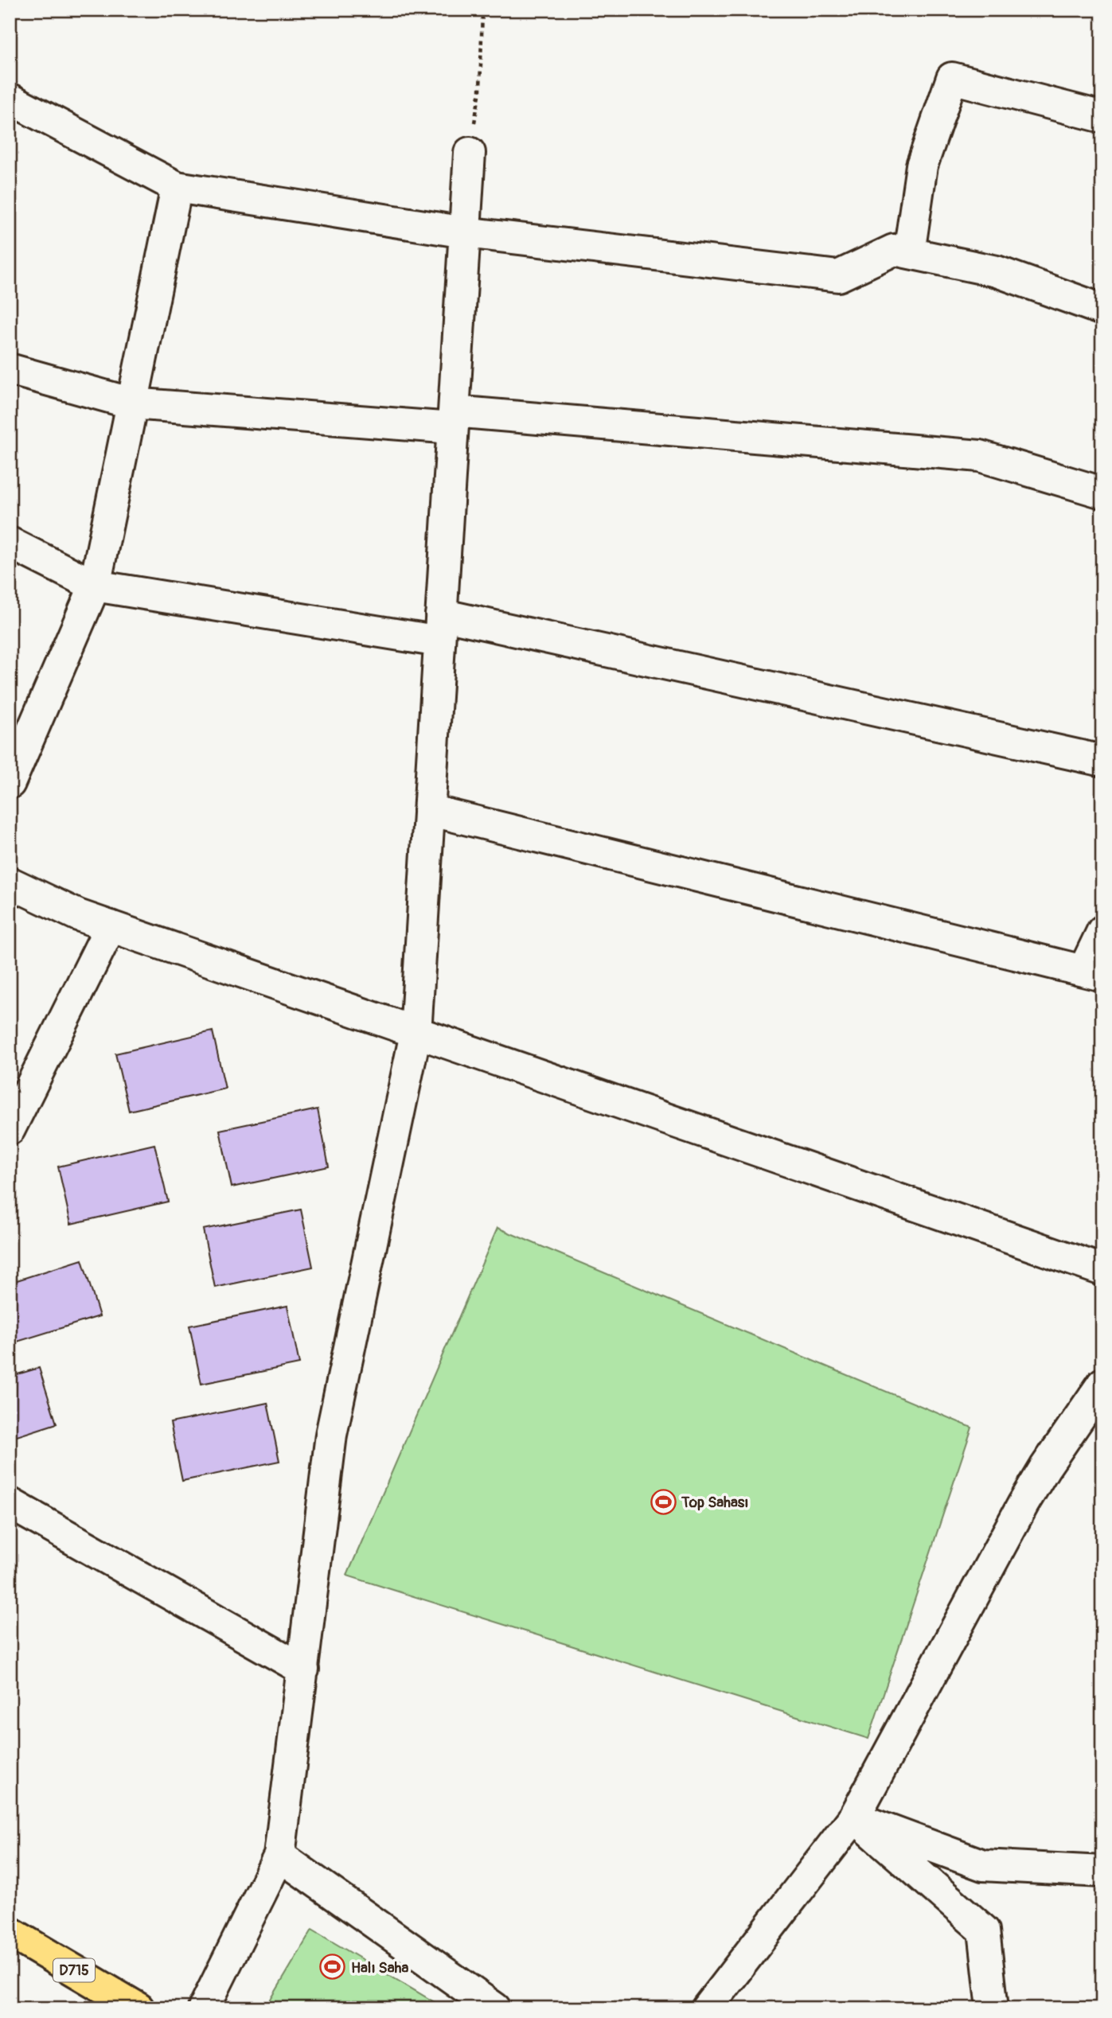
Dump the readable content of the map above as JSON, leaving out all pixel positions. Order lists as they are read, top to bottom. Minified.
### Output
{"streets":{"highway":["D715"]},"places":{"sports":["Top Sahası","Halı Saha"]}}
